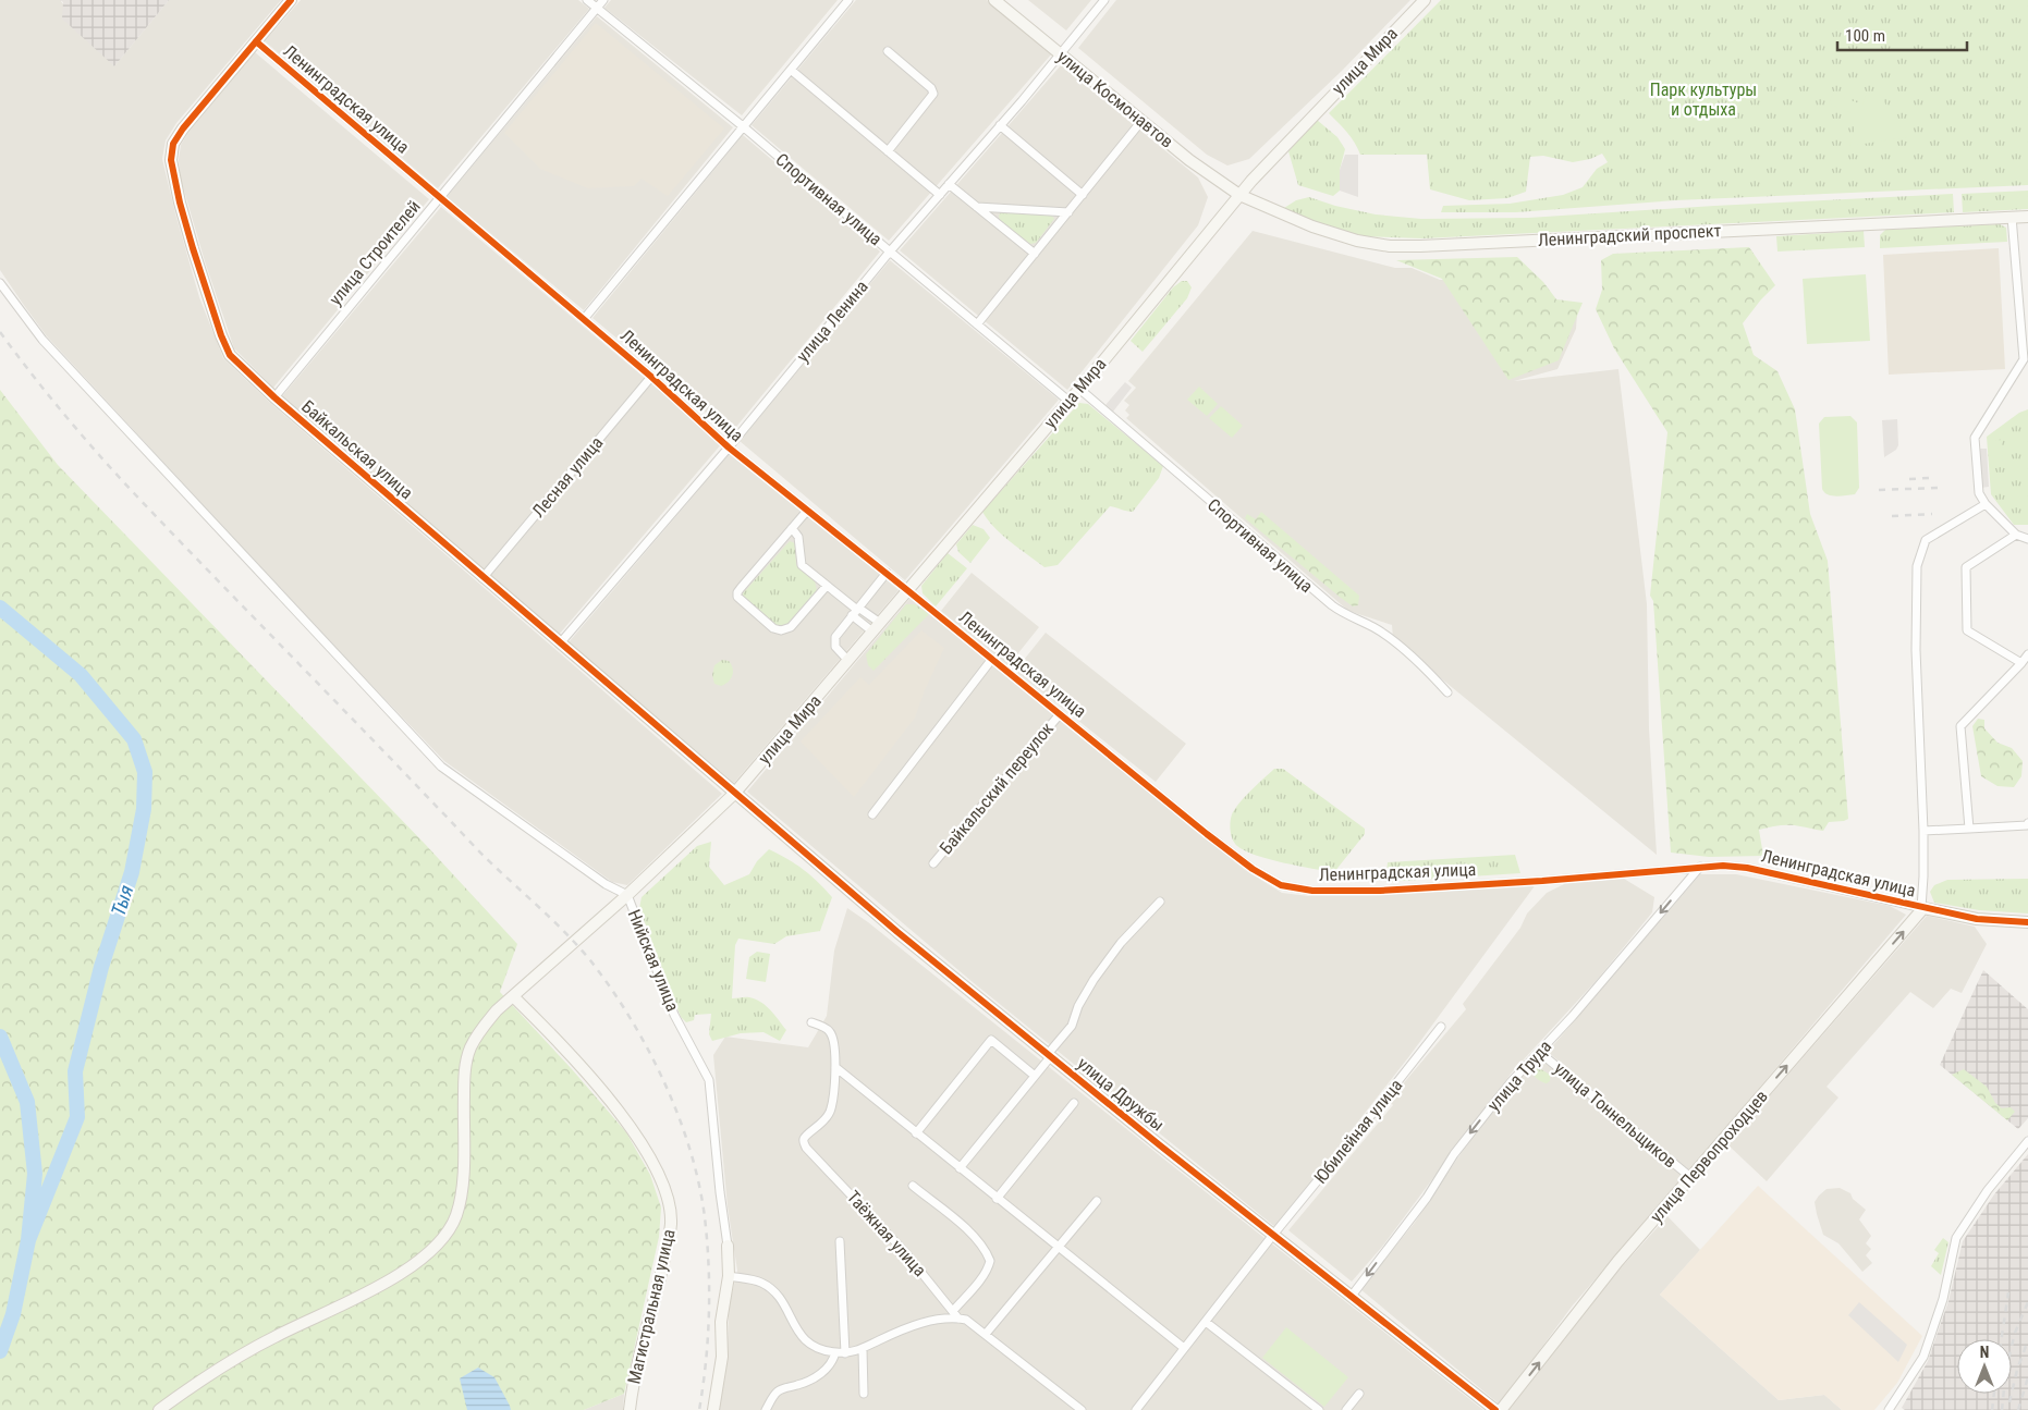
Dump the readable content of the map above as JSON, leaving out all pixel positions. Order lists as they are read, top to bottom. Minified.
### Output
{"streets":{"street":["улица Мира","Ленинградская улица","улица Космонавтов","Спортивная улица","Ленинградский проспект","улица Строителей","улица Ленина","Байкальская улица","Лесная улица","Байкальский переулок","Нийская улица","улица Труда","улица Дружбы","улица Тоннельщиков","Юбилейная улица","улица Первопроходцев","Таёжная улица","Магистральная улица"]},"crossings":[["улица Мира","Ленинградская улица"],["улица Мира","улица Космонавтов"],["улица Мира","Спортивная улица"],["улица Мира","Ленинградский проспект"],["улица Мира","Байкальская улица"],["улица Мира","Нийская улица"],["улица Мира","улица Дружбы"],["улица Мира","Магистральная улица"],["Ленинградская улица","улица Строителей"],["Ленинградская улица","улица Ленина"],["Ленинградская улица","Байкальская улица"],["Ленинградская улица","Лесная улица"],["Ленинградская улица","Байкальский переулок"],["Ленинградская улица","улица Труда"],["Ленинградская улица","улица Первопроходцев"],["улица Космонавтов","Ленинградский проспект"],["улица Космонавтов","улица Ленина"],["Спортивная улица","улица Строителей"],["Спортивная улица","улица Ленина"],["улица Строителей","Байкальская улица"],["улица Ленина","Байкальская улица"],["Байкальская улица","Лесная улица"],["Байкальская улица","улица Дружбы"],["улица Труда","улица Дружбы"],["улица Труда","улица Тоннельщиков"],["улица Дружбы","Юбилейная улица"],["улица Тоннельщиков","улица Первопроходцев"]],"one_way":["улица Труда","улица Первопроходцев"],"water":["Тыя"],"parks":["Парк культуры и отдыха"],"scale_bar":"100 m","north":"top"}
